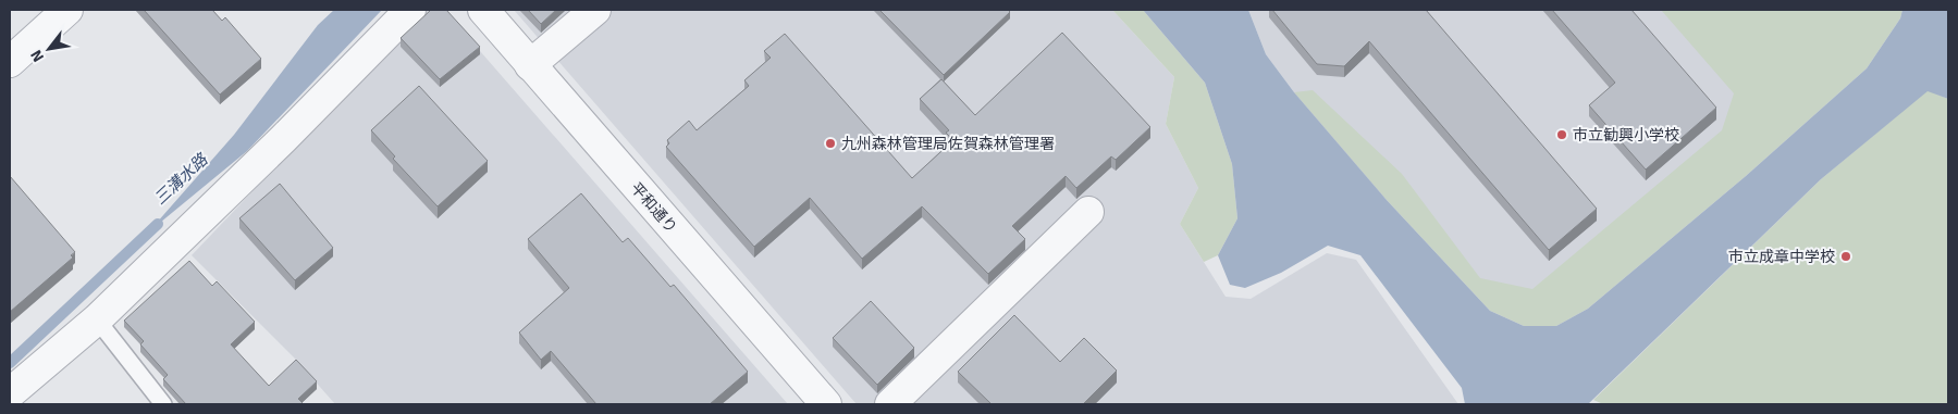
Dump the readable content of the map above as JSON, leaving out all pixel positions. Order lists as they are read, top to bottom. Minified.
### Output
{"streets":{"street":["平和通り"]},"water":["三溝水路"],"places":["市立勧興小学校","九州森林管理局佐賀森林管理署","市立成章中学校"],"north":"bottom left"}
